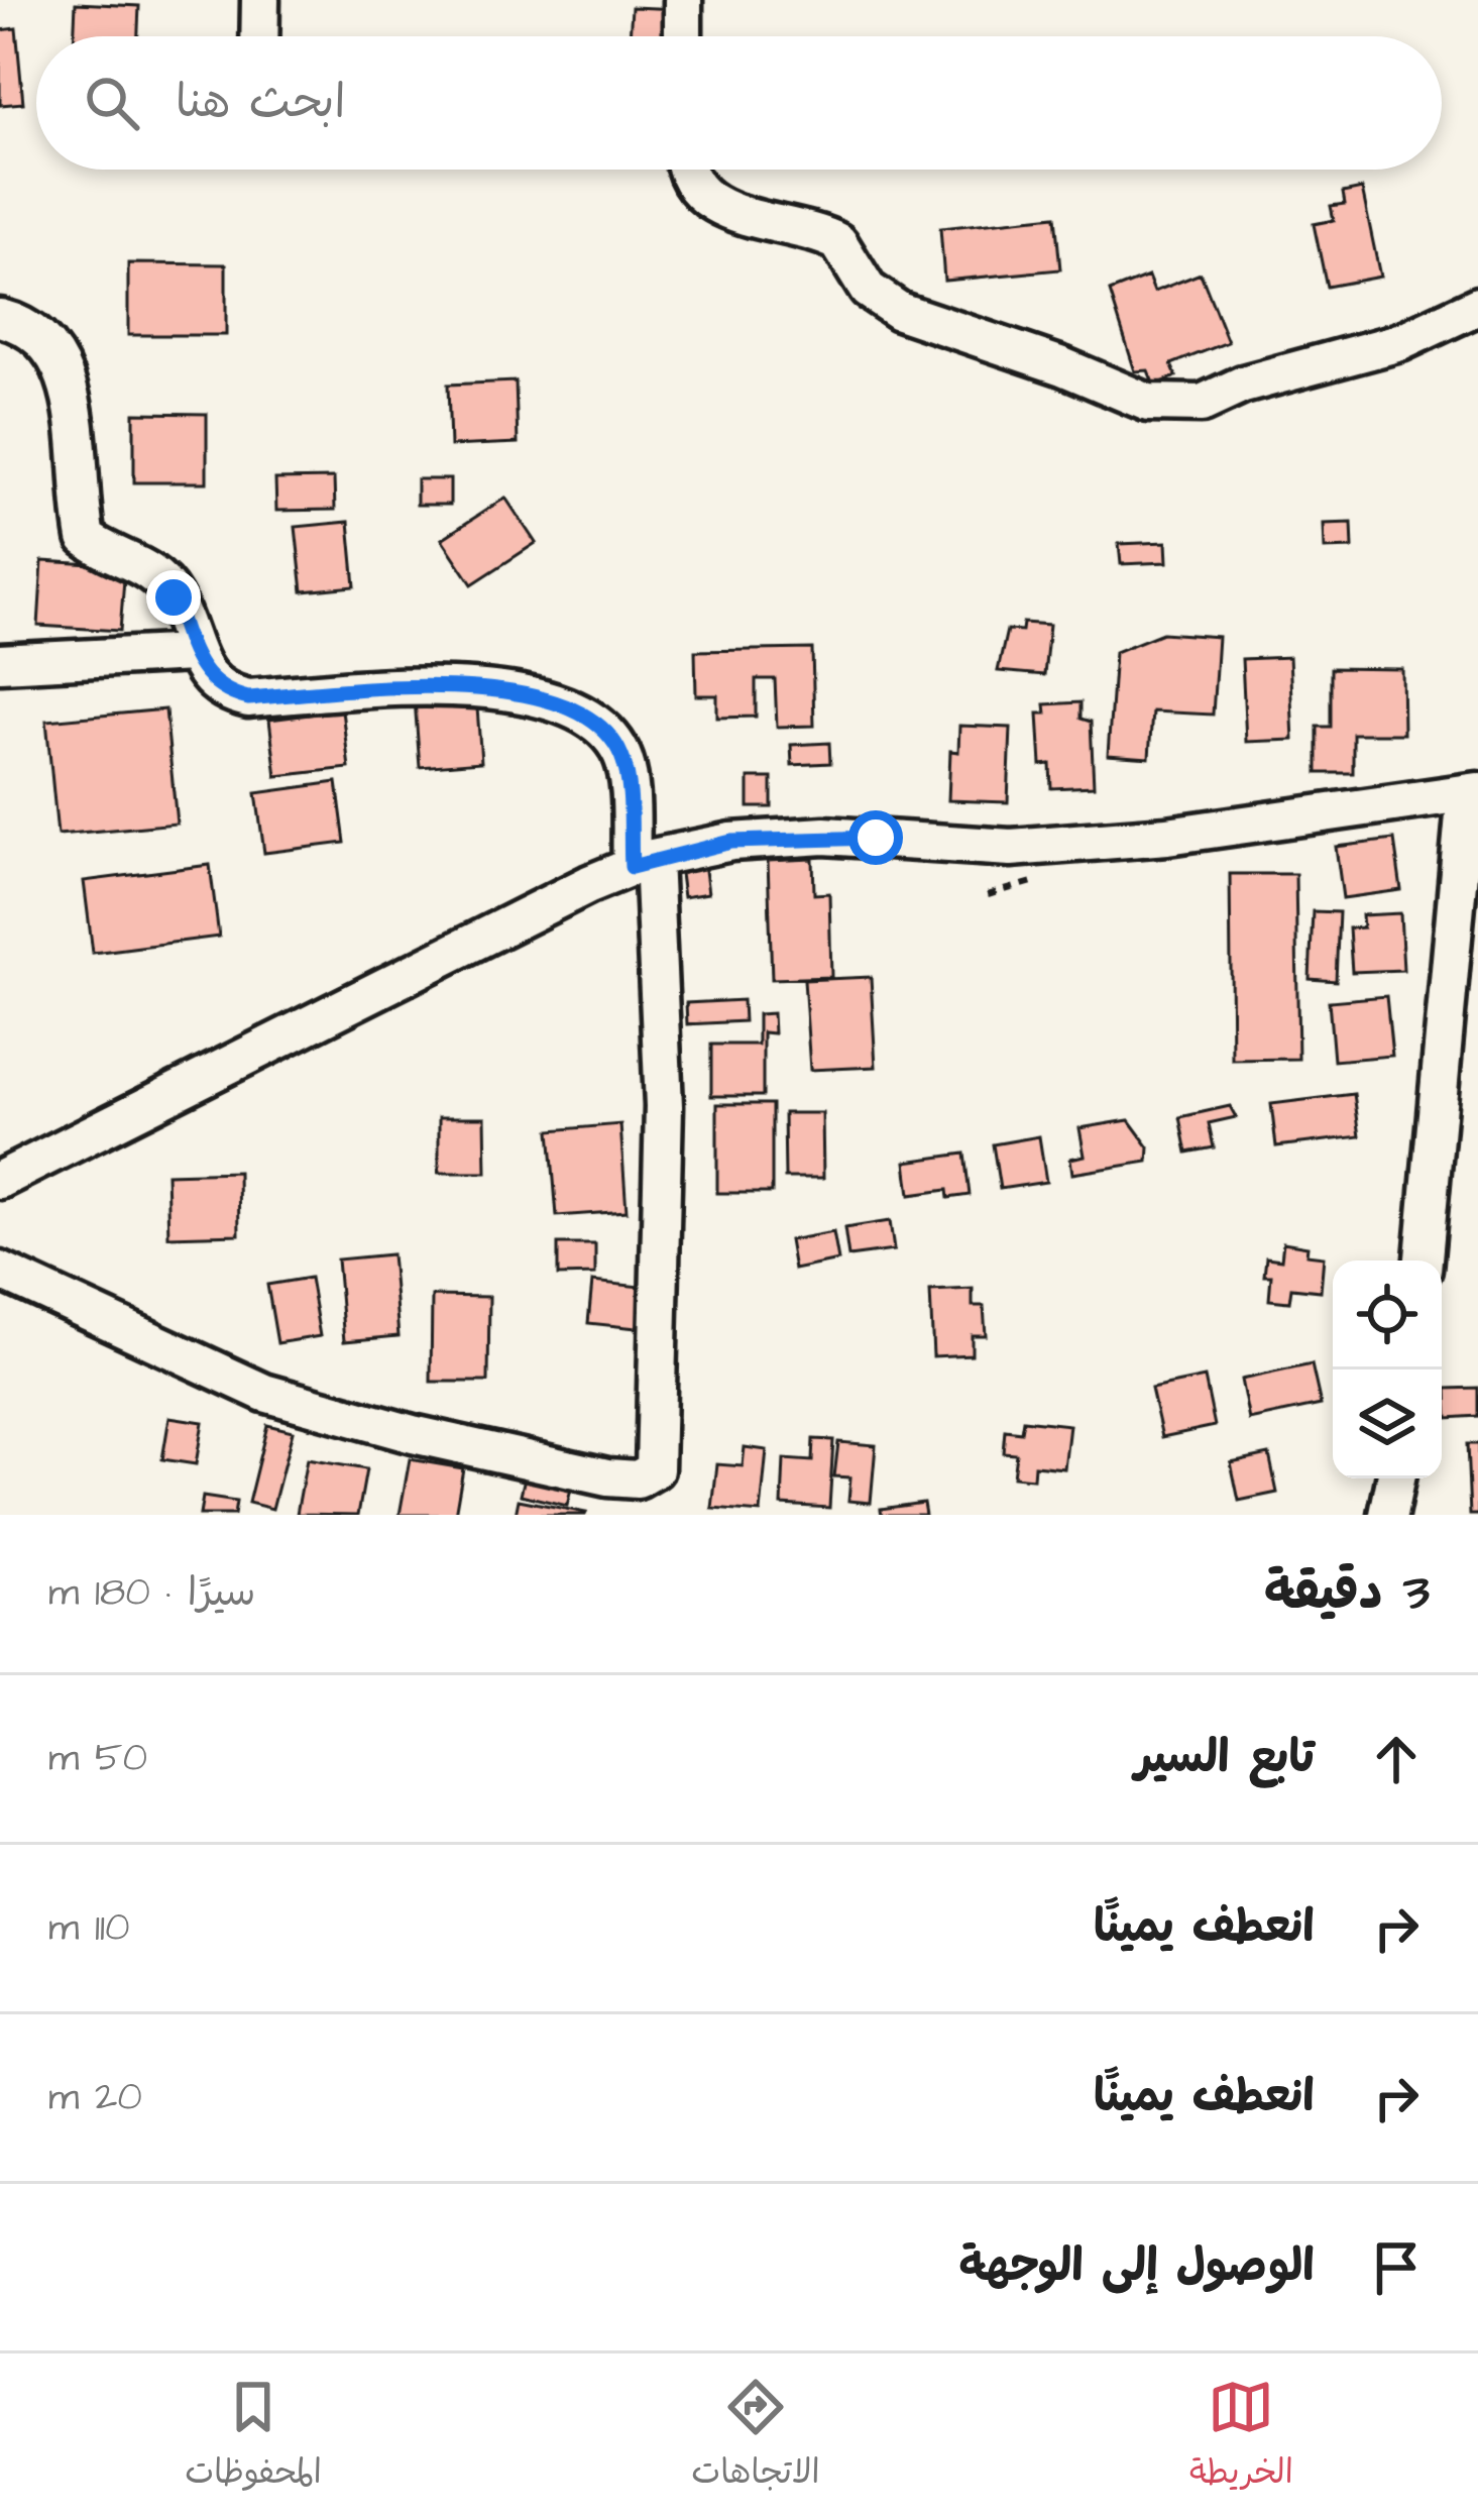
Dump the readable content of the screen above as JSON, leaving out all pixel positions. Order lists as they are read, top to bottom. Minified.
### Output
{"page":{"search":"ابحث هنا","heading":["3 دقيقة","سيرًا · 180 m"],"list":[["تابع السير","50 m"],["انعطف يمينًا","110 m"],["انعطف يمينًا","20 m"],"الوصول إلى الوجهة"],"nav":["الخريطة","الاتجاهات","المحفوظات"]}}
